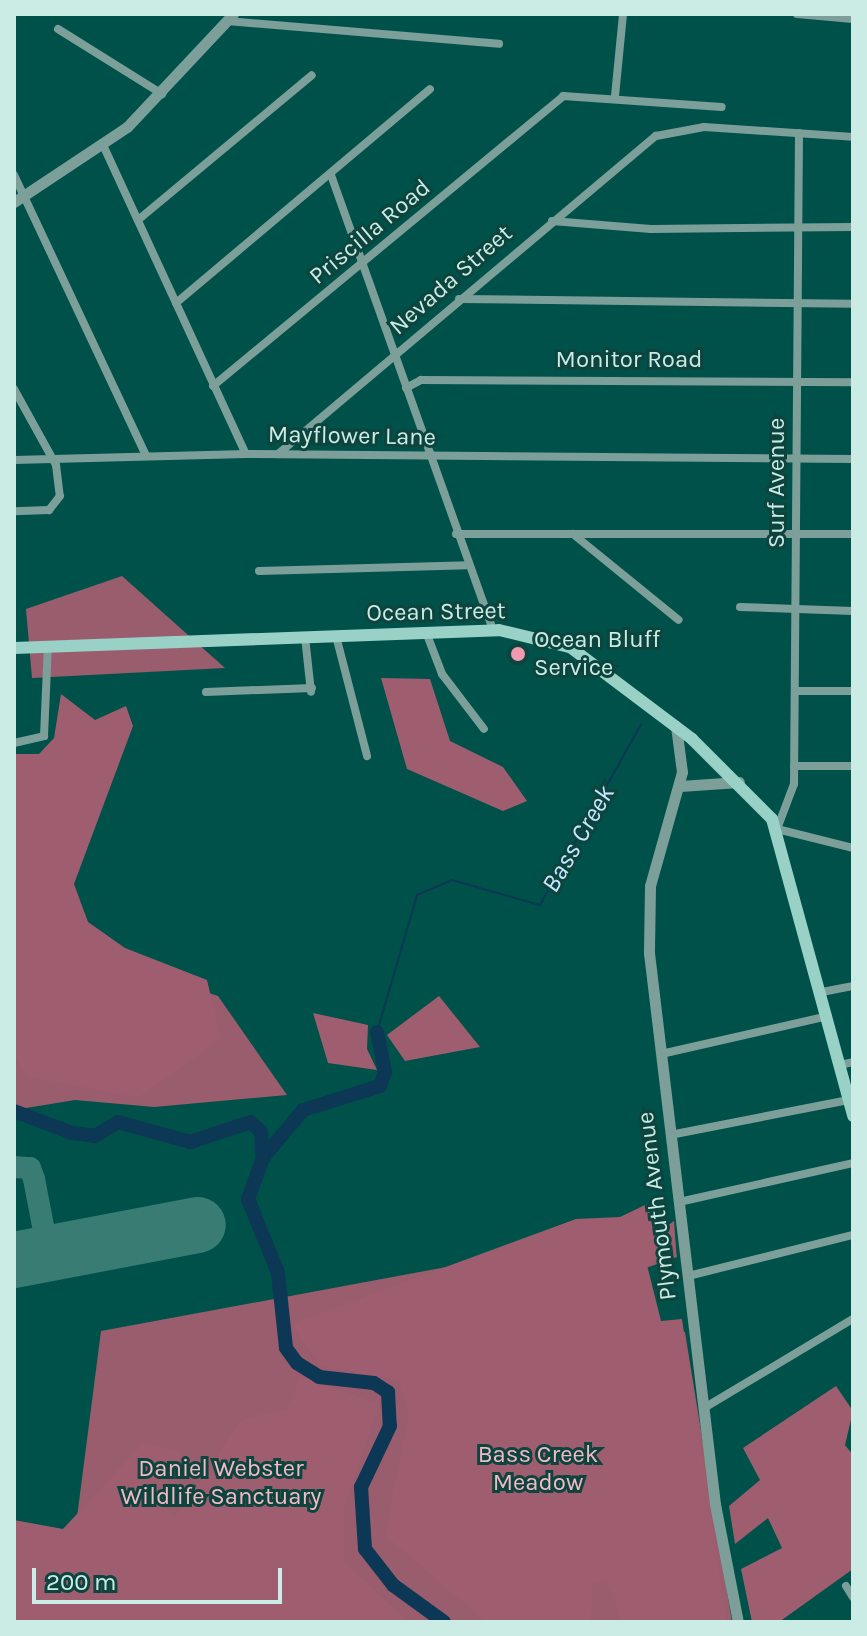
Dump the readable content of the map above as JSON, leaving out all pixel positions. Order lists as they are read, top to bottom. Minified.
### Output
{"streets":{"main road":["Ocean Street"],"street":["Priscilla Road","Nevada Street","Monitor Road","Mayflower Lane","Surf Avenue","Plymouth Avenue"]},"crossings":[["Priscilla Road","Mayflower Lane"],["Nevada Street","Mayflower Lane"],["Nevada Street","Surf Avenue"],["Monitor Road","Surf Avenue"],["Mayflower Lane","Surf Avenue"],["Surf Avenue","Ocean Street"],["Ocean Street","Plymouth Avenue"]],"water":["Bass Creek"],"parks":["Bass Creek Meadow","Daniel Webster Wildlife Sanctuary"],"places":["Ocean Bluff Service"],"scale_bar":"200 m"}
